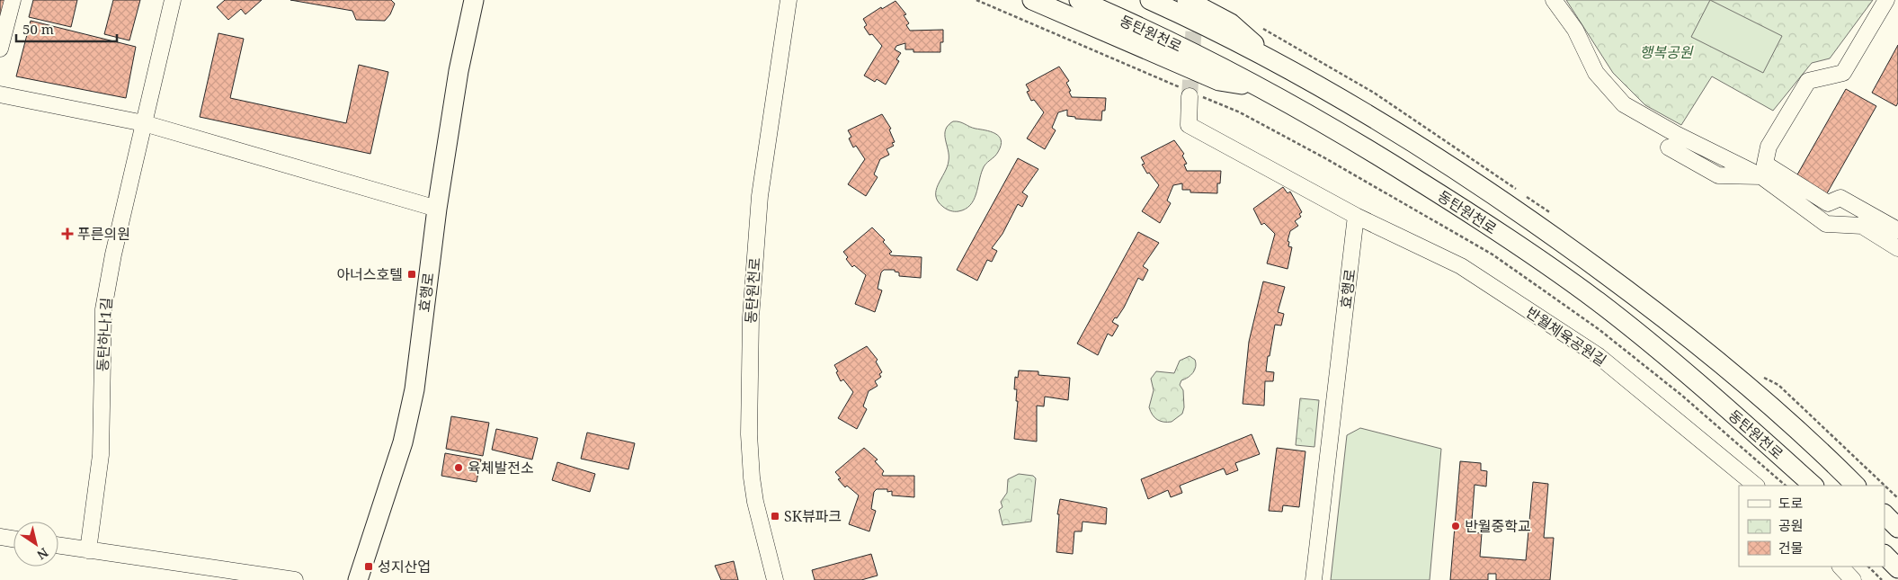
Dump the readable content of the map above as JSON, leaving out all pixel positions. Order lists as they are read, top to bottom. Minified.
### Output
{"streets":{"main road":["동탄원천로","효행로"],"street":["동탄하나1길","반월체육공원길"]},"crossings":[["효행로","반월체육공원길"]],"parks":["행복공원"],"places":{"health":["푸른의원"],"transit":["아너스호텔","SK뷰파크","성지산업"],"other":["육체발전소","반월중학교"]},"legend":["도로","공원","건물"],"scale_bar":"50 m","north":"bottom right"}
